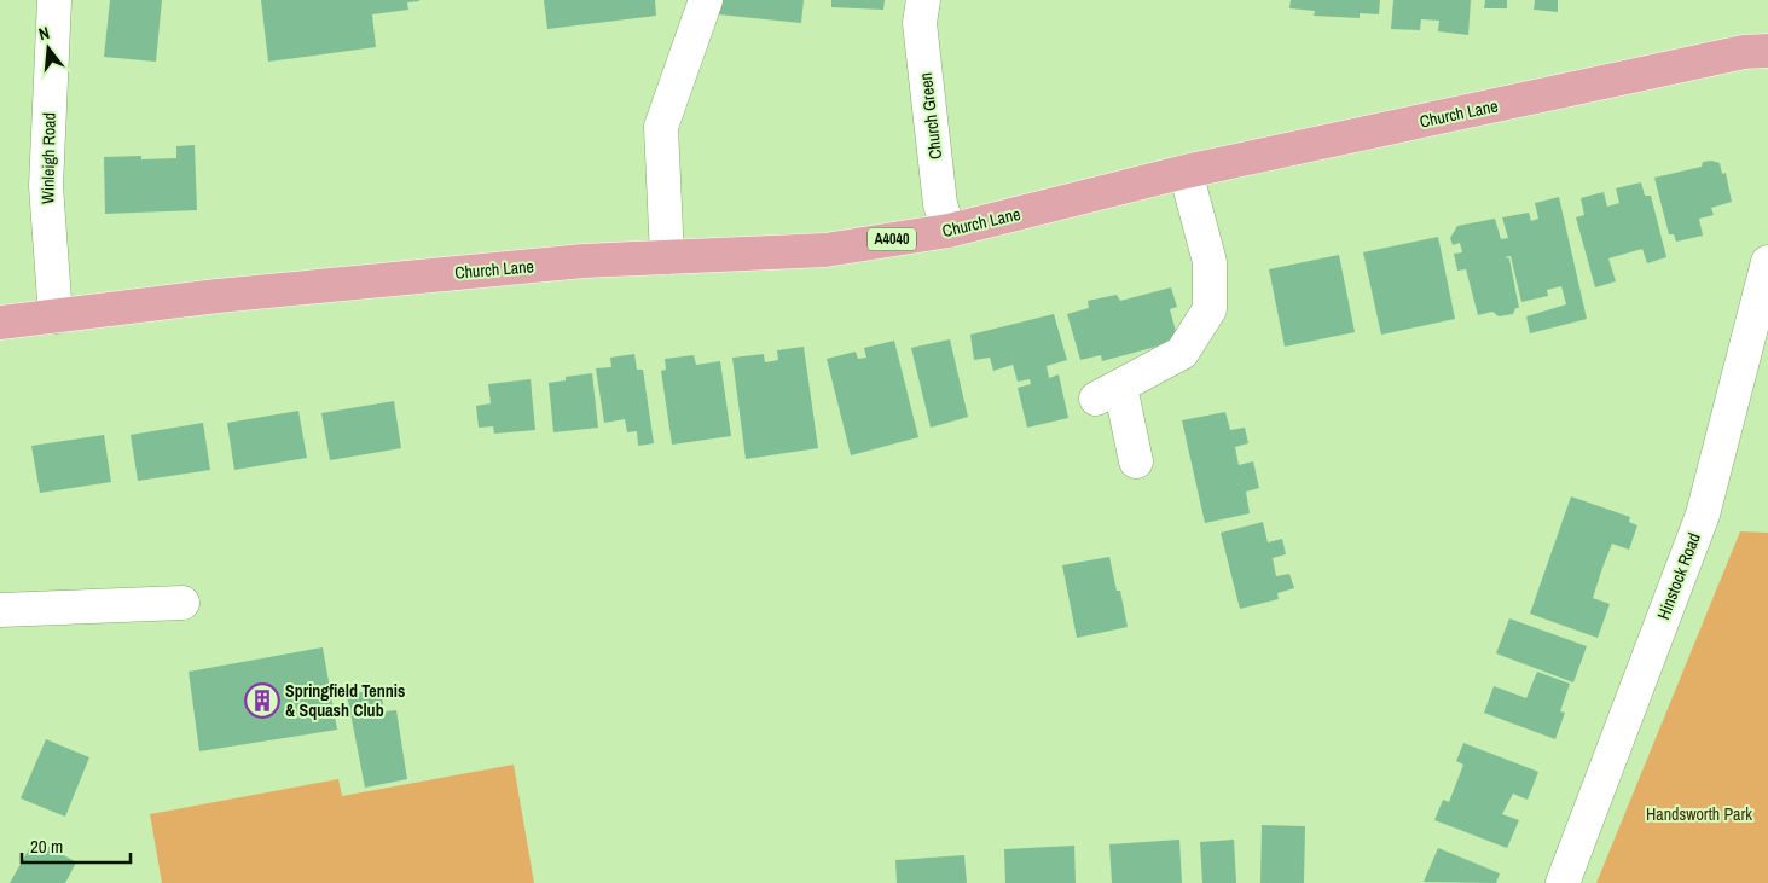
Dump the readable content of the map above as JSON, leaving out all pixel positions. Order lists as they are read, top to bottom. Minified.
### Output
{"streets":{"main road":["Church Lane","A4040"],"street":["Church Green","Winleigh Road","Hinstock Road"]},"crossings":[["Church Lane","Church Green"],["Church Lane","Winleigh Road"]],"parks":["Handsworth Park"],"places":{"building":["Springfield Tennis & Squash Club"]},"scale_bar":"20 m","north":"top"}
